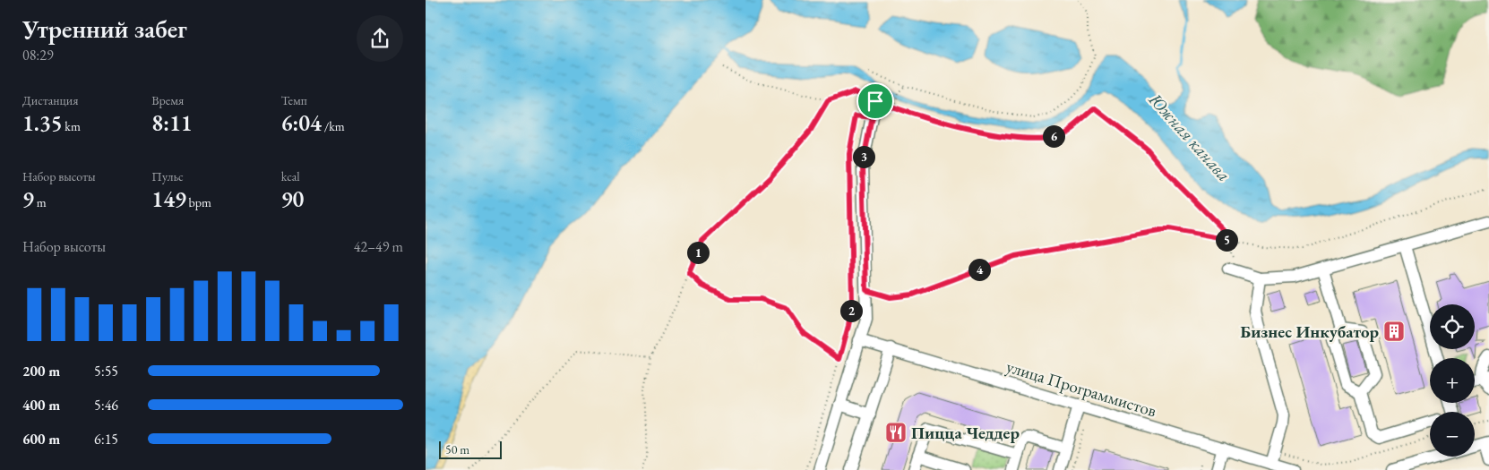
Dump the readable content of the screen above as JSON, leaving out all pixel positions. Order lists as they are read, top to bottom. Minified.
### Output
{"streets":{"street":["улица Программистов"]},"water":["Южная канава"],"places":{"building":["Бизнес Инкубатор"],"restaurant":["Пицца Чеддер"]},"scale_bar":"50 m","page":{"heading":["Утренний забег","08:29"],"stats":[["Дистанция","1.35 km"],["Время","8:11"],["Темп","6:04 /km"],["Набор высоты","9 m"],["Пульс","149 bpm"],["kcal","90"]],"pins":["6","3","5","1","4","2"],"chart":["Набор высоты","42–49 m"],"map_buttons":["+","−"],"list":[{"name":"200 m","note":"5:55"},{"name":"400 m","note":"5:46"},{"name":"600 m","note":"6:15"}],"scale":"50 m"}}
